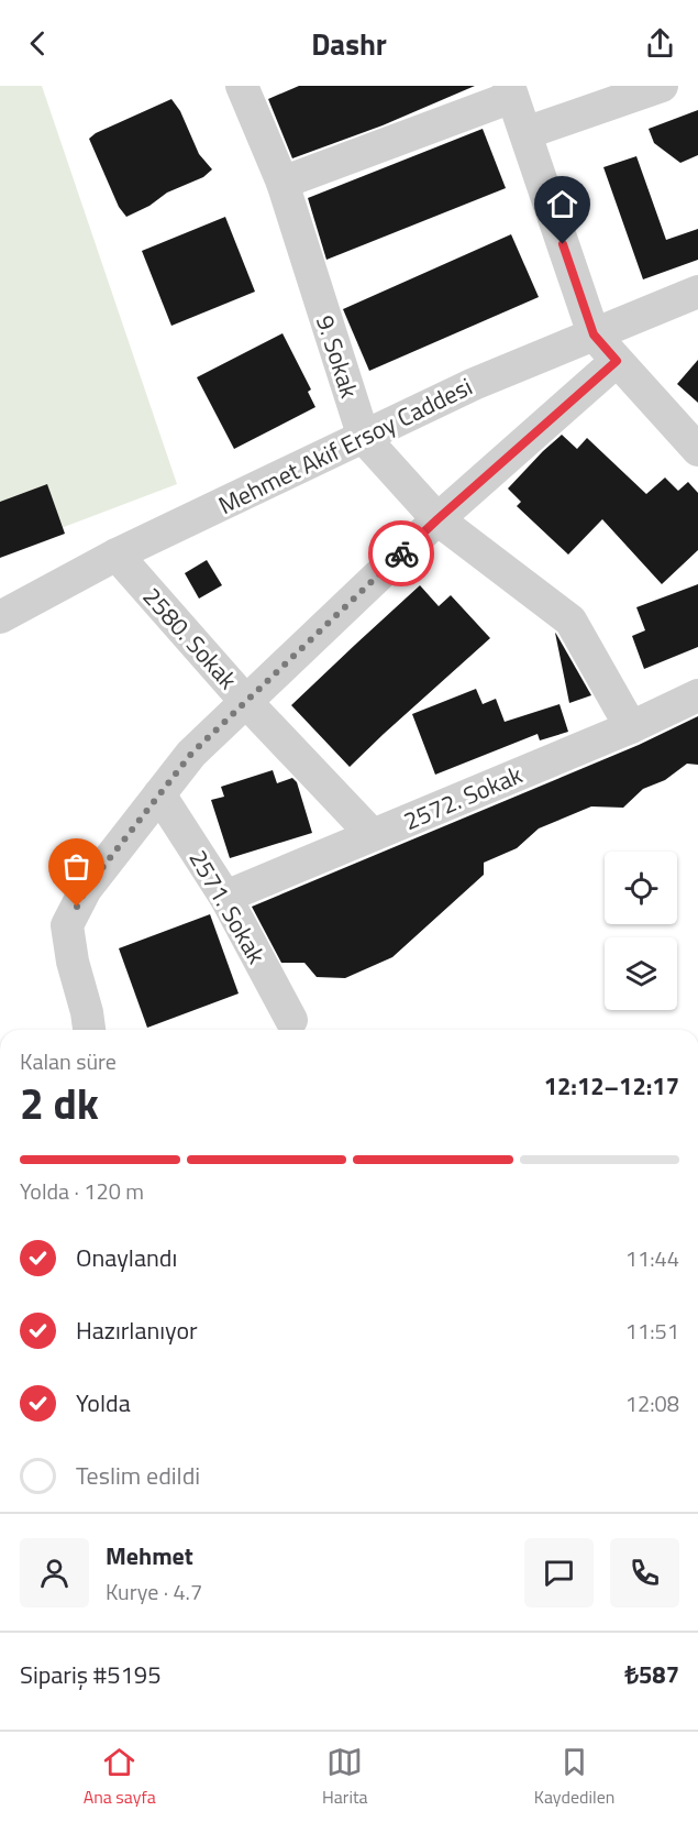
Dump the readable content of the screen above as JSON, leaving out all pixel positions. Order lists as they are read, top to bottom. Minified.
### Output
{"streets":{"street":["9. Sokak","Mehmet Akif Ersoy Caddesi","2580. Sokak","2572. Sokak","2571. Sokak"]},"crossings":[["9. Sokak","Mehmet Akif Ersoy Caddesi"],["9. Sokak","2572. Sokak"],["Mehmet Akif Ersoy Caddesi","2580. Sokak"],["2580. Sokak","2572. Sokak"],["2572. Sokak","2571. Sokak"]],"page":{"header":"Dashr","heading":["2 dk","Kalan süre","12:12–12:17"],"panel":["Mehmet","Kurye · 4.7","Sipariş #5195","₺587"],"bar":"Yolda · 120 m","list":[["Onaylandı","11:44"],["Hazırlanıyor","11:51"],["Yolda","12:08"],"Teslim edildi"],"tabs":["Ana sayfa","Harita","Kaydedilen"]}}
